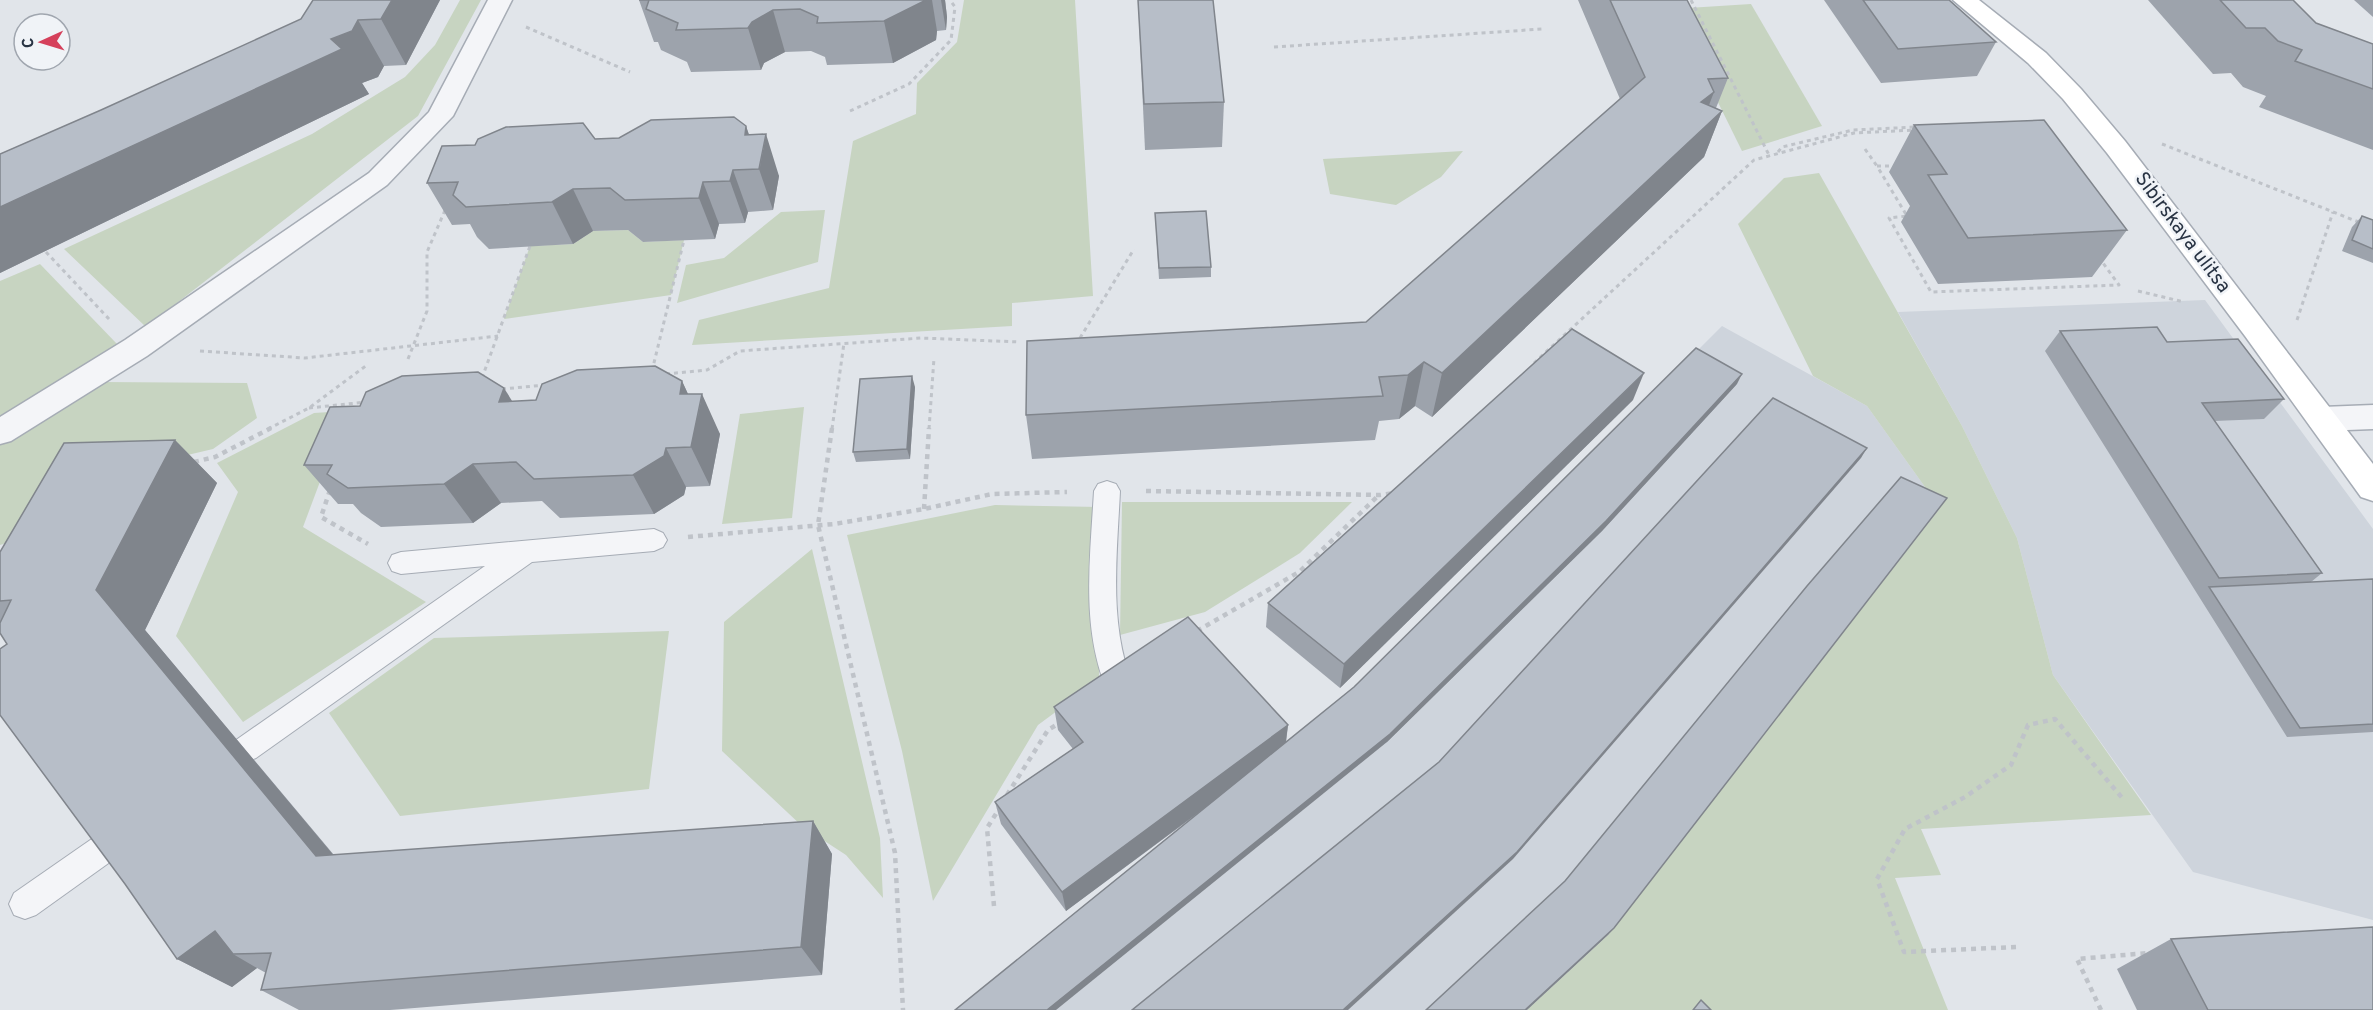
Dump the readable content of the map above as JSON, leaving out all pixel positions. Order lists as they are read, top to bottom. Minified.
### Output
{"streets":{"main road":["Sibirskaya ulitsa"]},"north":"left"}
